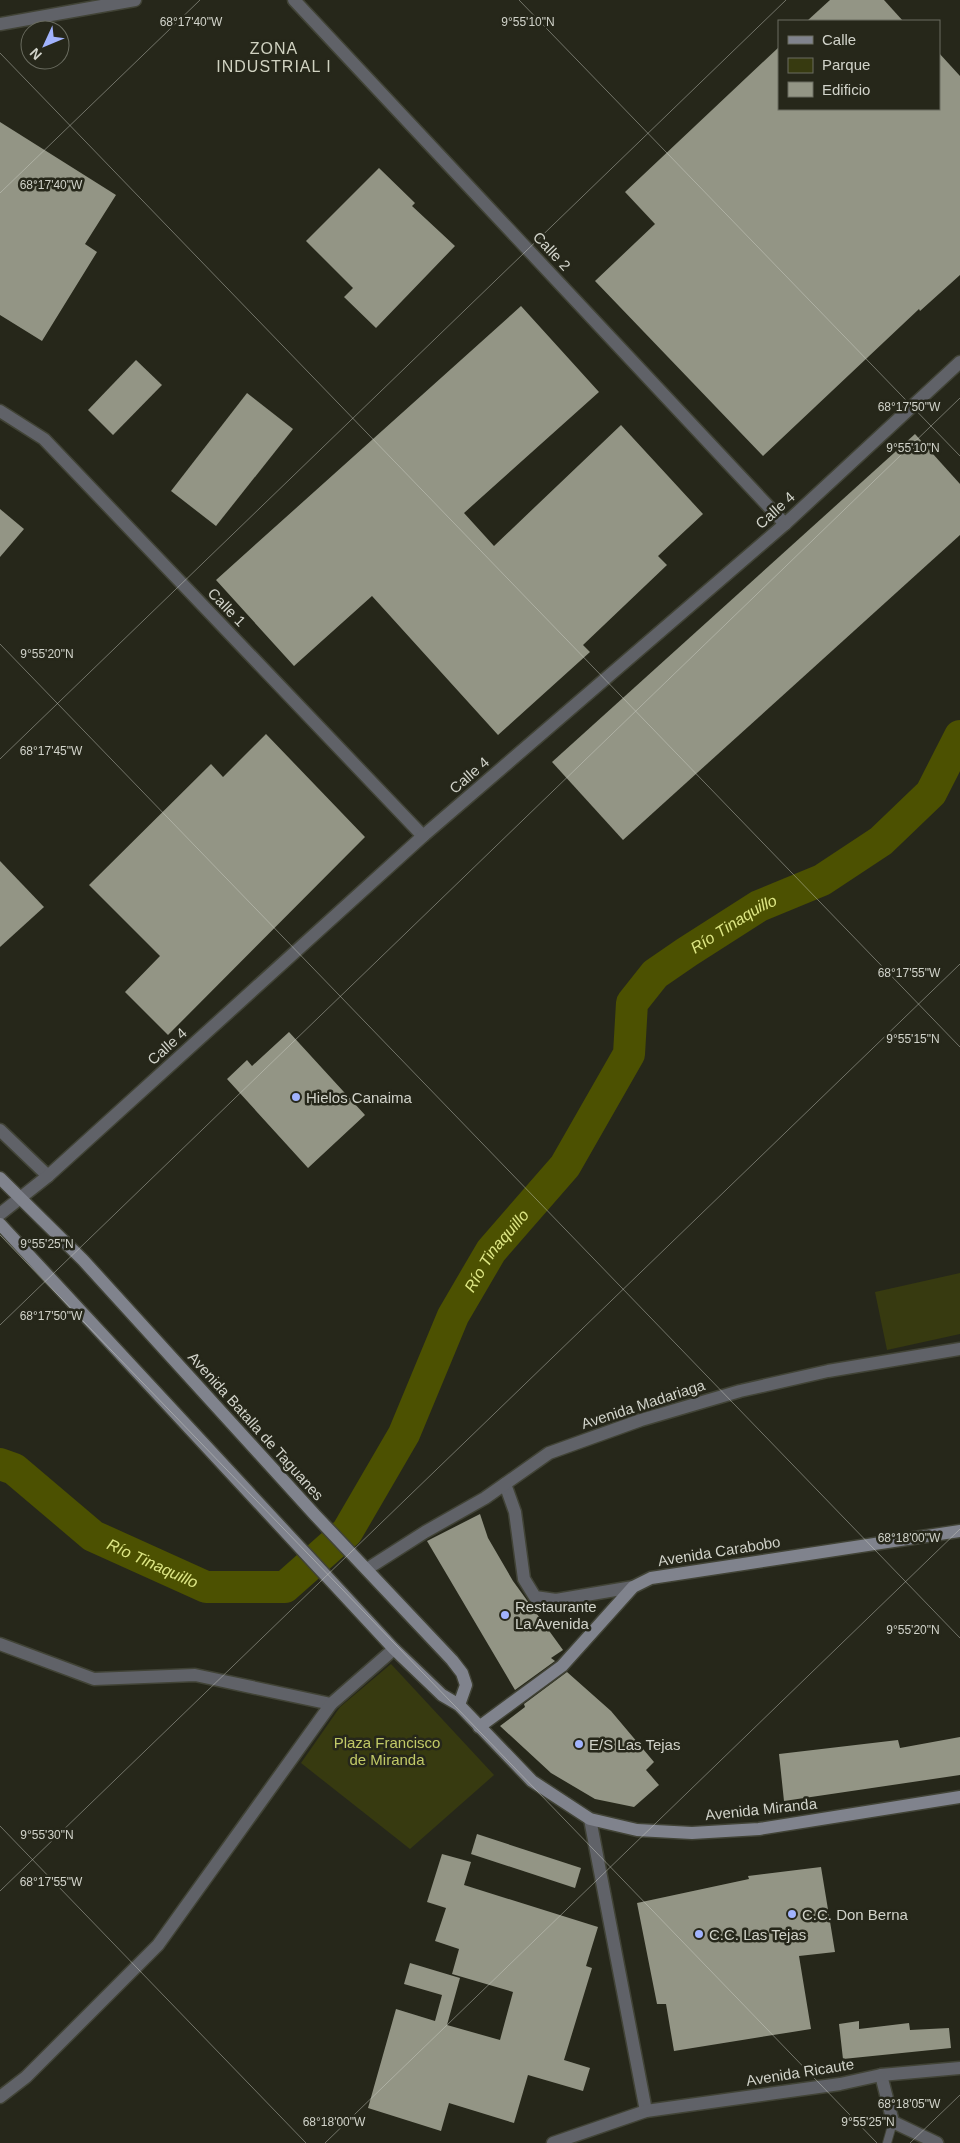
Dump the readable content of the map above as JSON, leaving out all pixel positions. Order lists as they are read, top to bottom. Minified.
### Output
{"streets":{"street":["Calle 2","Calle 4","Calle 1","Avenida Madariaga","Avenida Batalla de Taguanes","Avenida Carabobo","Avenida Miranda","Avenida Ricaute"]},"crossings":[["Calle 2","Calle 4"],["Calle 4","Calle 1"],["Calle 4","Avenida Batalla de Taguanes"],["Avenida Madariaga","Avenida Batalla de Taguanes"],["Avenida Carabobo","Avenida Miranda"]],"districts":["ZONA INDUSTRIAL I"],"water":["Río Tinaquillo"],"parks":["Plaza Francisco de Miranda"],"places":["Hielos Canaima","Restaurante La Avenida","E/S Las Tejas","C.C. Don Berna","C.C. Las Tejas"],"legend":["Calle","Parque","Edificio"],"north":"bottom left","coordinates":["68°17'40\"W","9°55'10\"N","68°17'50\"W","9°55'20\"N","68°17'45\"W","68°17'55\"W","9°55'15\"N","9°55'25\"N","68°18'00\"W","9°55'30\"N","68°18'05\"W"]}
